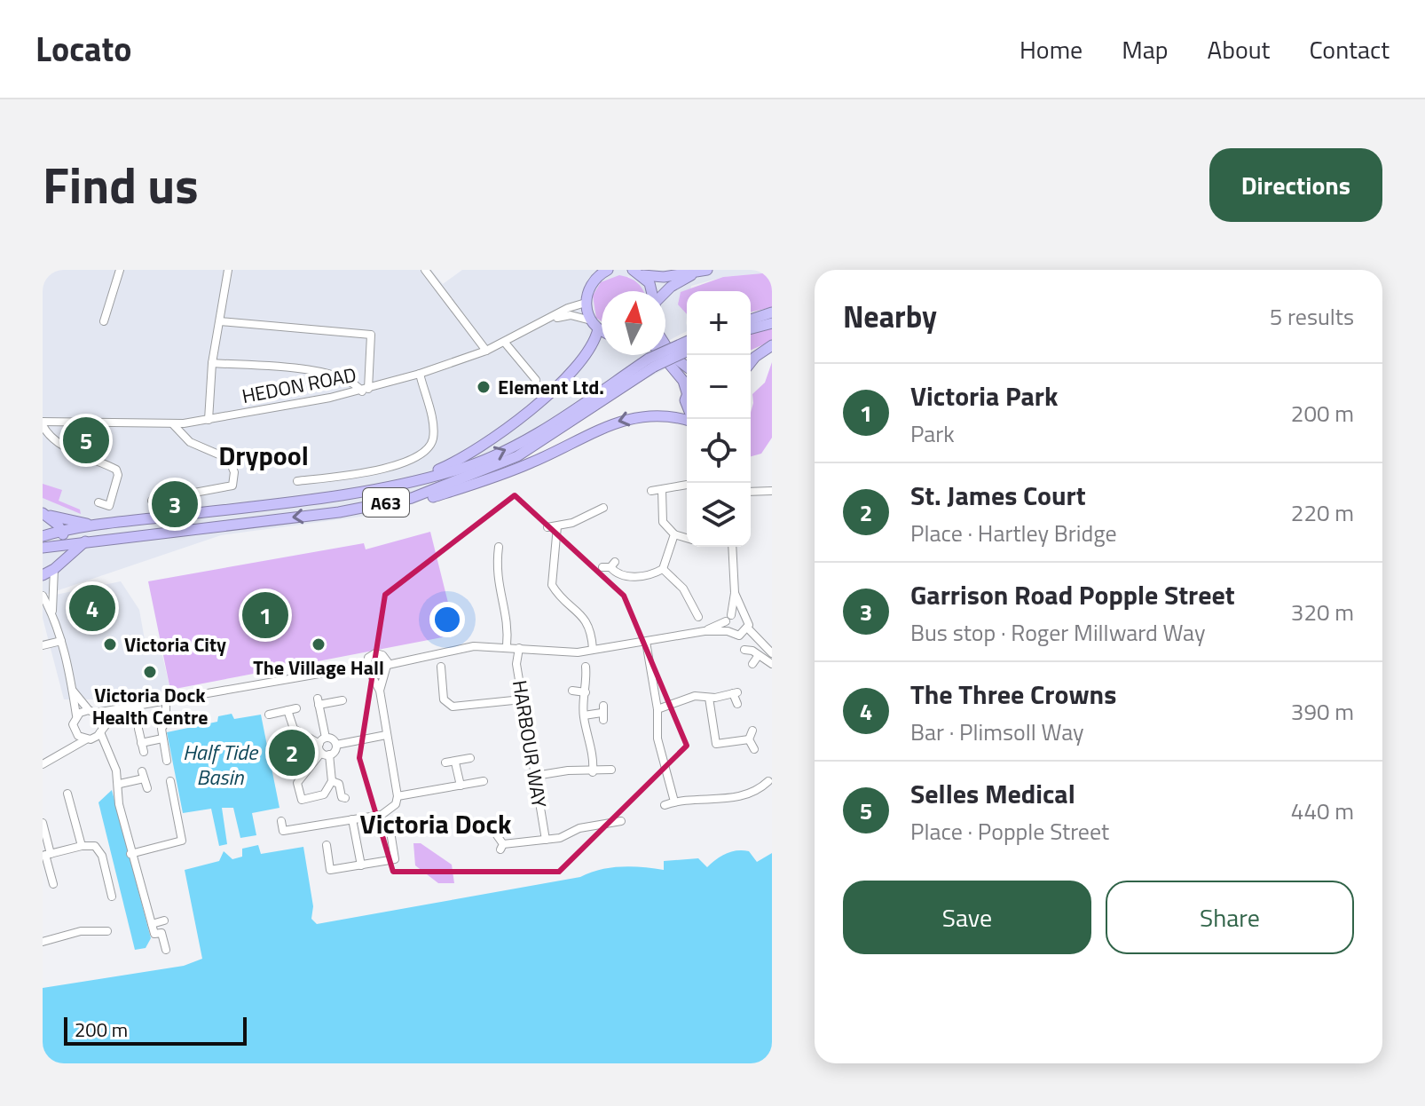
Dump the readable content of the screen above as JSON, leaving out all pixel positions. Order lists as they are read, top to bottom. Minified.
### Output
{"streets":{"highway":["A63"],"street":["HEDON ROAD","HARBOUR WAY"]},"districts":["Drypool","Victoria Dock"],"water":["Half Tide Basin"],"places":["Element Ltd.","Victoria City","The Village Hall","Victoria Dock Health Centre"],"scale_bar":"200 m","north":"top","page":{"header":"Locato","nav":["Home","Map","About","Contact"],"title":"Find us","buttons":["Directions",["Save","Share"]],"heading":["Nearby","5 results"],"map_buttons":["+","−"],"list":[{"mark":"1","name":"Victoria Park","note":"Park","value":"200 m"},{"mark":"2","name":"St. James Court","note":"Place · Hartley Bridge","value":"220 m"},{"mark":"3","name":"Garrison Road Popple Street","note":"Bus stop · Roger Millward Way","value":"320 m"},{"mark":"4","name":"The Three Crowns","note":"Bar · Plimsoll Way","value":"390 m"},{"mark":"5","name":"Selles Medical","note":"Place · Popple Street","value":"440 m"}],"pins":["5","3","4","1","2"],"scale":"200 m"}}
